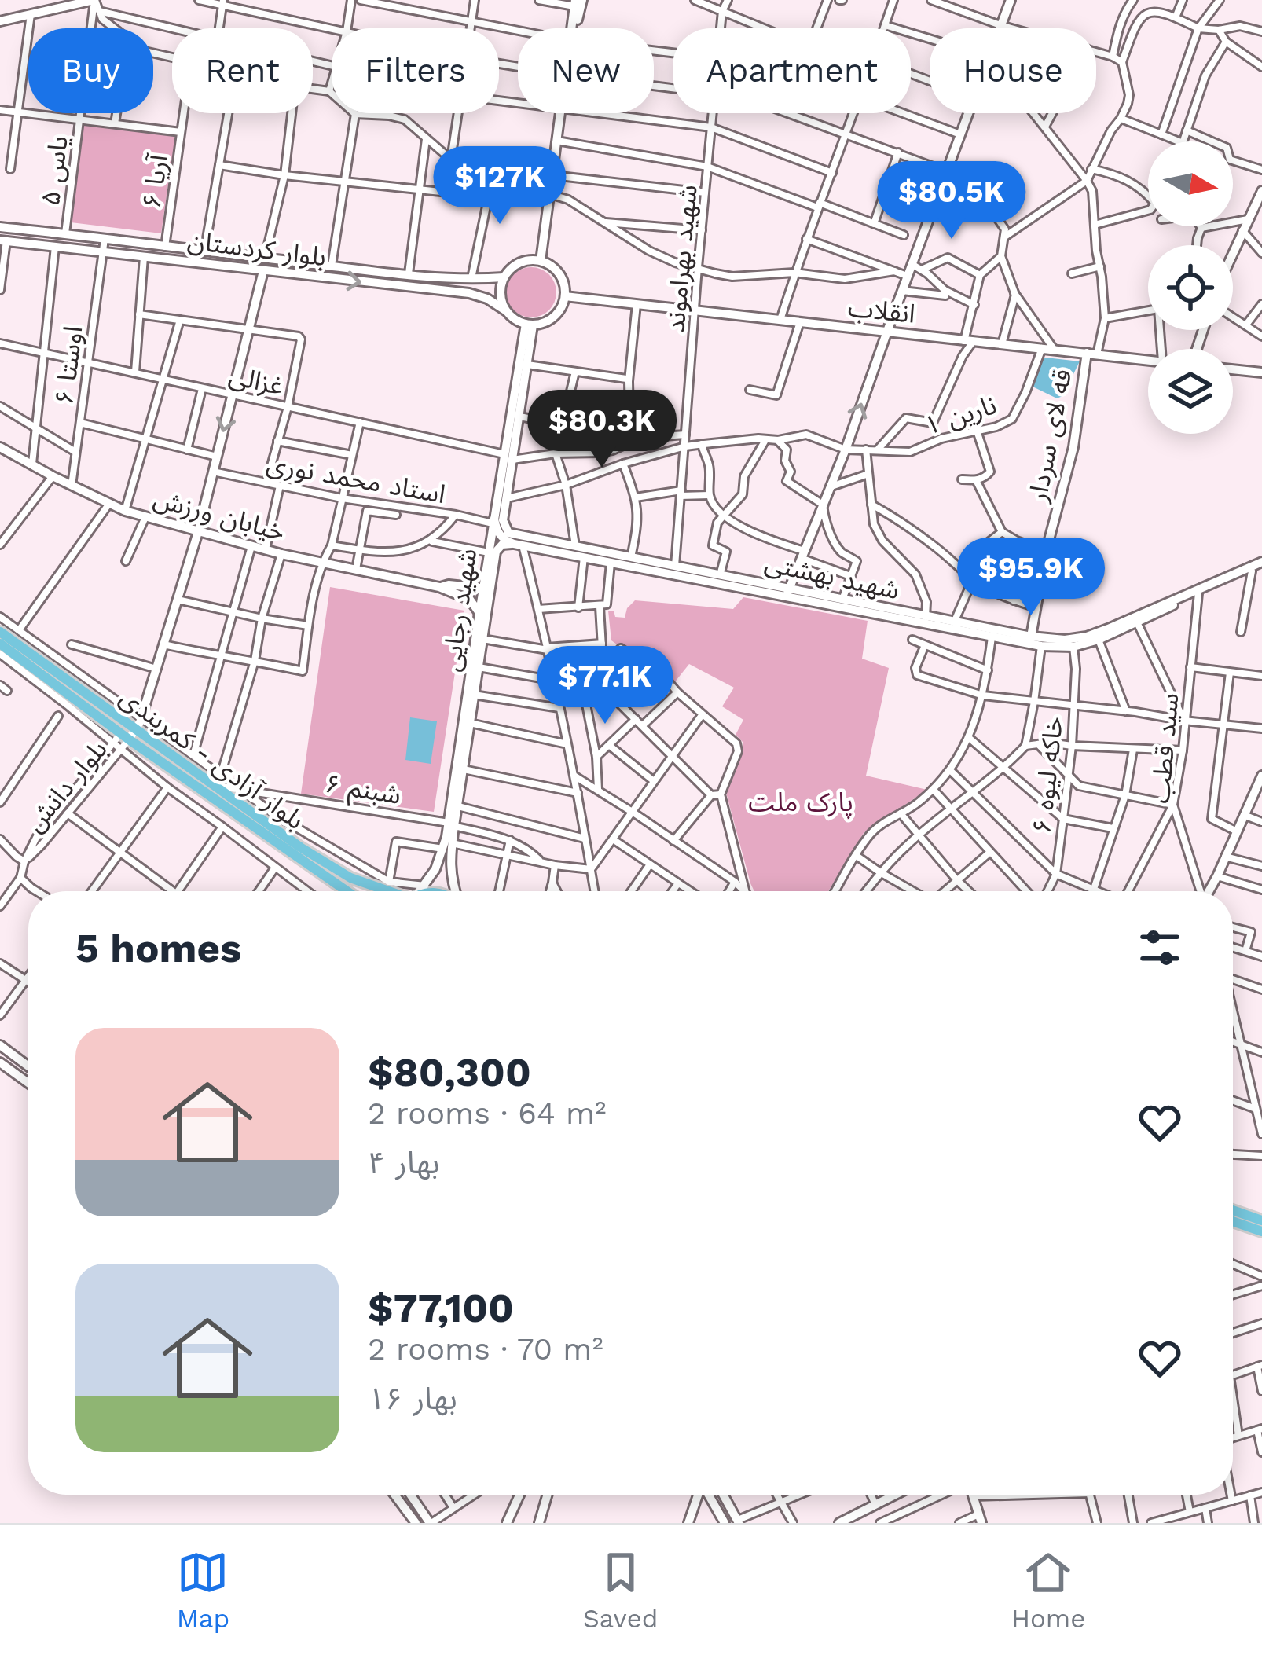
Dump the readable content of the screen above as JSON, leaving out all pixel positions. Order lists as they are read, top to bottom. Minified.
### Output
{"streets":{"main road":["بلوار کردستان","انقلاب","قه لای سردار","خیابان ورزش","شهید بهشتی","شهید رجایی","بلوار آزادی - کمربندی"],"street":["یاس ۵","آریا ۶","شهید بهراموند","اوستا ۶","غزالی","نارین ۱","استاد محمد نوری","سید قطب","خاکه لیوه ۶","بلوار دانش","شبنم ۶"]},"crossings":[["یاس ۵","بلوار کردستان"],["آریا ۶","بلوار کردستان"],["بلوار کردستان","انقلاب"],["بلوار کردستان","اوستا ۶"],["بلوار کردستان","شهید رجایی"],["شهید بهراموند","انقلاب"],["شهید بهراموند","نارین ۱"],["شهید بهراموند","شهید بهشتی"],["انقلاب","نارین ۱"],["انقلاب","قه لای سردار"],["انقلاب","شهید رجایی"],["اوستا ۶","غزالی"],["اوستا ۶","خیابان ورزش"],["غزالی","شهید رجایی"],["نارین ۱","شهید رجایی"],["قه لای سردار","شهید بهشتی"],["استاد محمد نوری","شهید بهشتی"],["استاد محمد نوری","شهید رجایی"],["خیابان ورزش","شهید رجایی"],["شهید بهشتی","شهید رجایی"],["شهید بهشتی","سید قطب"],["شهید بهشتی","خاکه لیوه ۶"],["شهید رجایی","شبنم ۶"],["بلوار آزادی - کمربندی","بلوار دانش"],["بلوار آزادی - کمربندی","شبنم ۶"]],"parks":["پارک ملت"],"north":"right","page":{"chip":["Buy","Rent","Filters","New","Apartment","House"],"price":["$127K","$80.5K","$80.3K","$95.9K","$77.1K"],"heading":"5 homes","list":[{"name":"$80,300","note":"2 rooms · 64 m² · بهار ۴"},{"name":"$77,100","note":"2 rooms · 70 m² · بهار ۱۶"}],"tabs":["Map","Saved","Home"]}}
